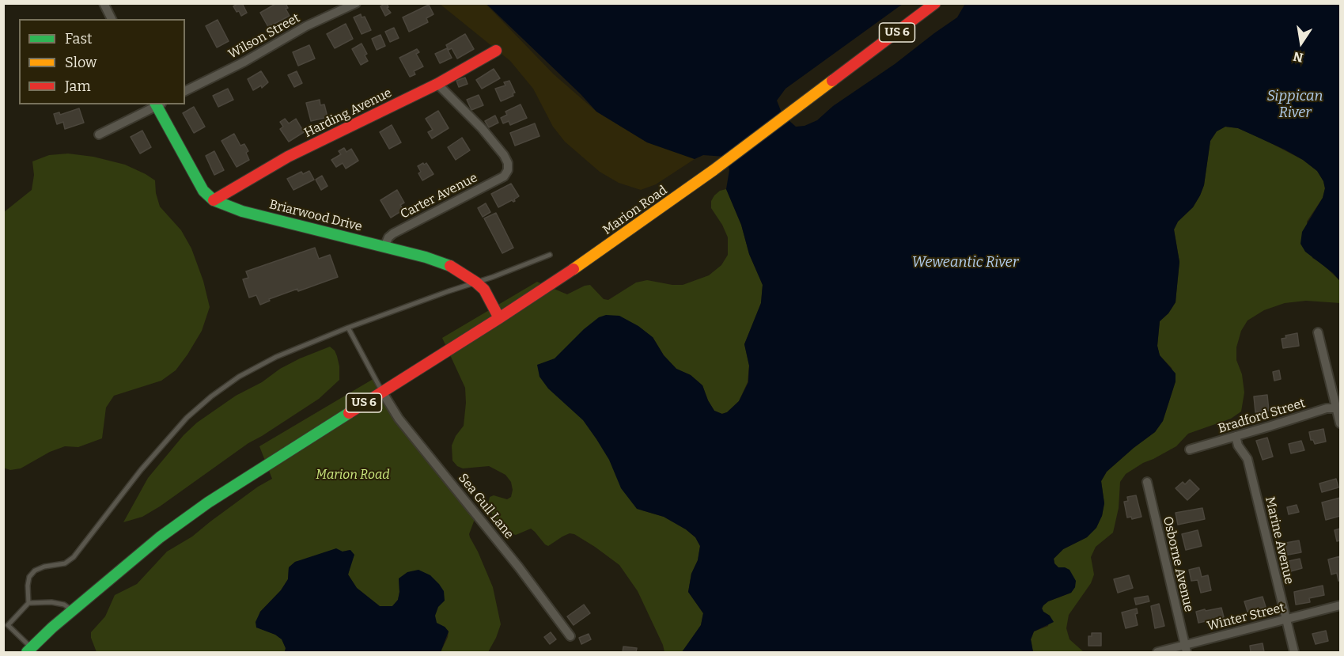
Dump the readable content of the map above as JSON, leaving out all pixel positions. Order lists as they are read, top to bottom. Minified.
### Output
{"streets":{"main road":["US 6","Harding Avenue","Marion Road","Briarwood Drive"],"street":["Wilson Street","Carter Avenue","Bradford Street","Sea Gull Lane","Marine Avenue","Osborne Avenue","Winter Street"]},"crossings":[["Harding Avenue","Carter Avenue"],["Harding Avenue","Briarwood Drive"],["Carter Avenue","Briarwood Drive"],["Marion Road","Briarwood Drive"],["Marion Road","Sea Gull Lane"],["Bradford Street","Marine Avenue"],["Marine Avenue","Winter Street"],["Osborne Avenue","Winter Street"]],"water":["Sippican River","Weweantic River"],"parks":["Marion Road"],"legend":["Fast","Slow","Jam"],"north":"bottom"}
